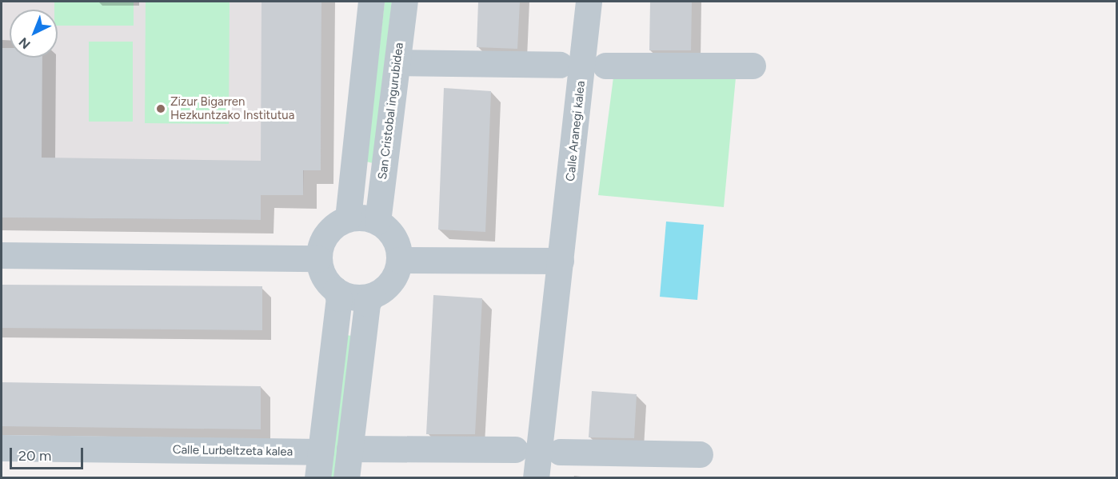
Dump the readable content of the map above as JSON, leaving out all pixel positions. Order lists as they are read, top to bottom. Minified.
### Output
{"streets":{"street":["San Cristobal ingurubidea","Calle Aranegi kalea","Calle Lurbeltzeta kalea"]},"places":["Zizur Bigarren Hezkuntzako Institutua"],"scale_bar":"20 m","north":"bottom left"}
